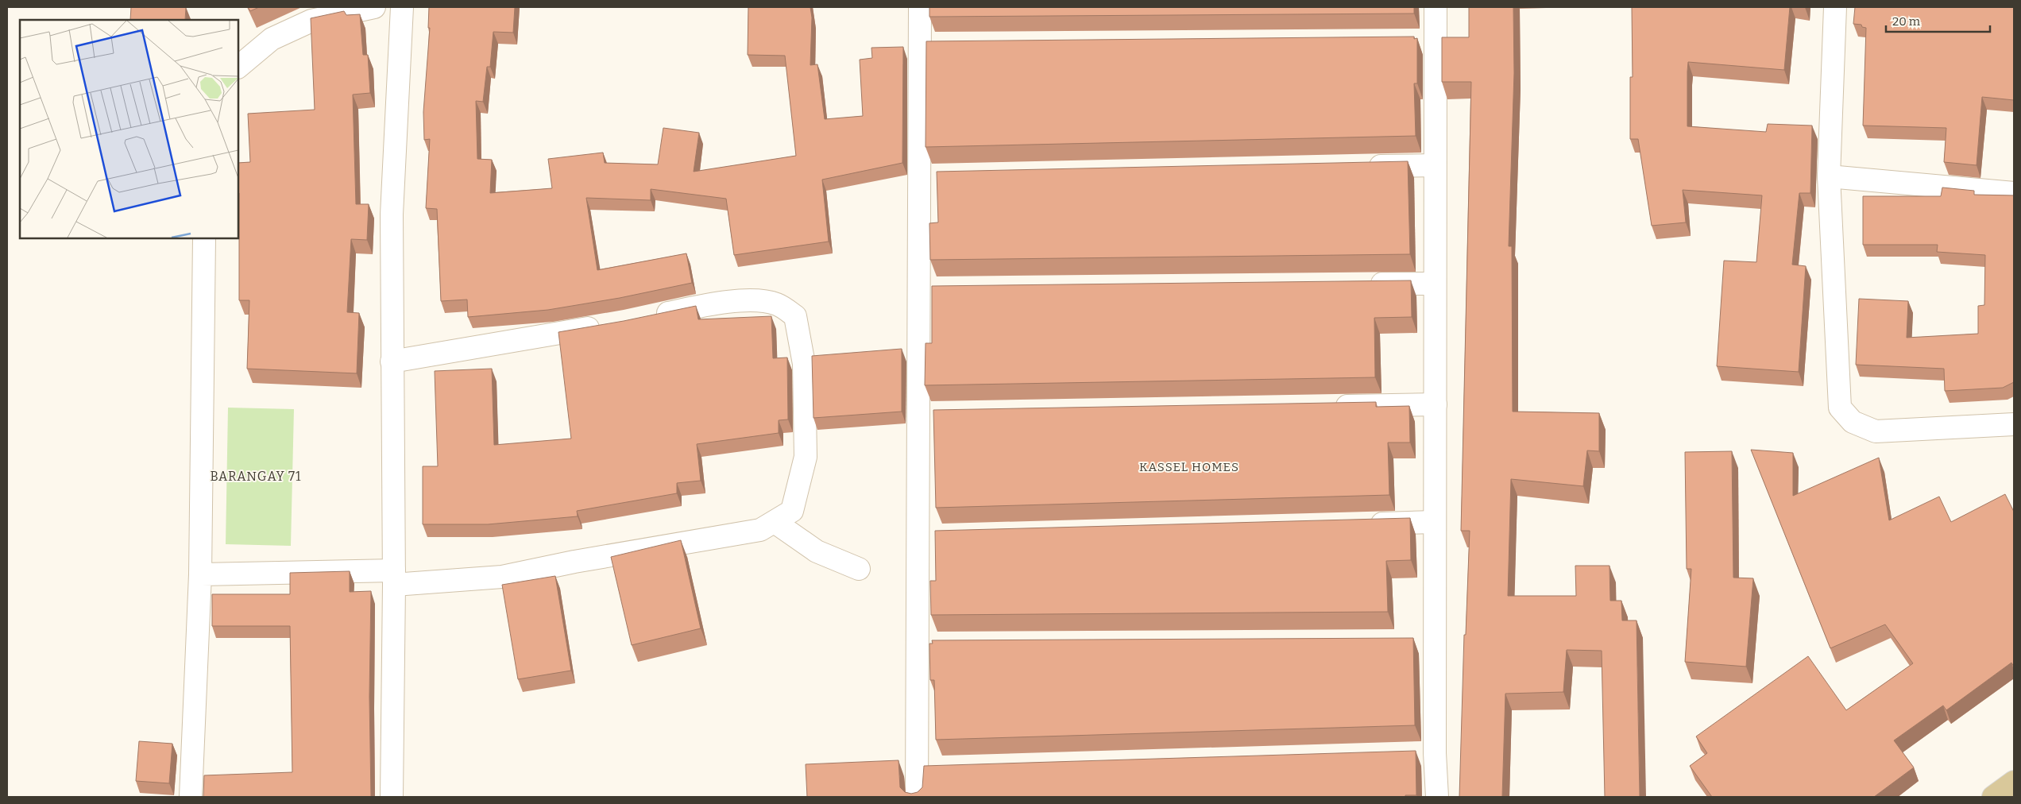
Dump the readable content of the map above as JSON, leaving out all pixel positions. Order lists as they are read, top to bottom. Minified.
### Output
{"districts":["KASSEL HOMES","BARANGAY 71"],"scale_bar":"20 m"}
